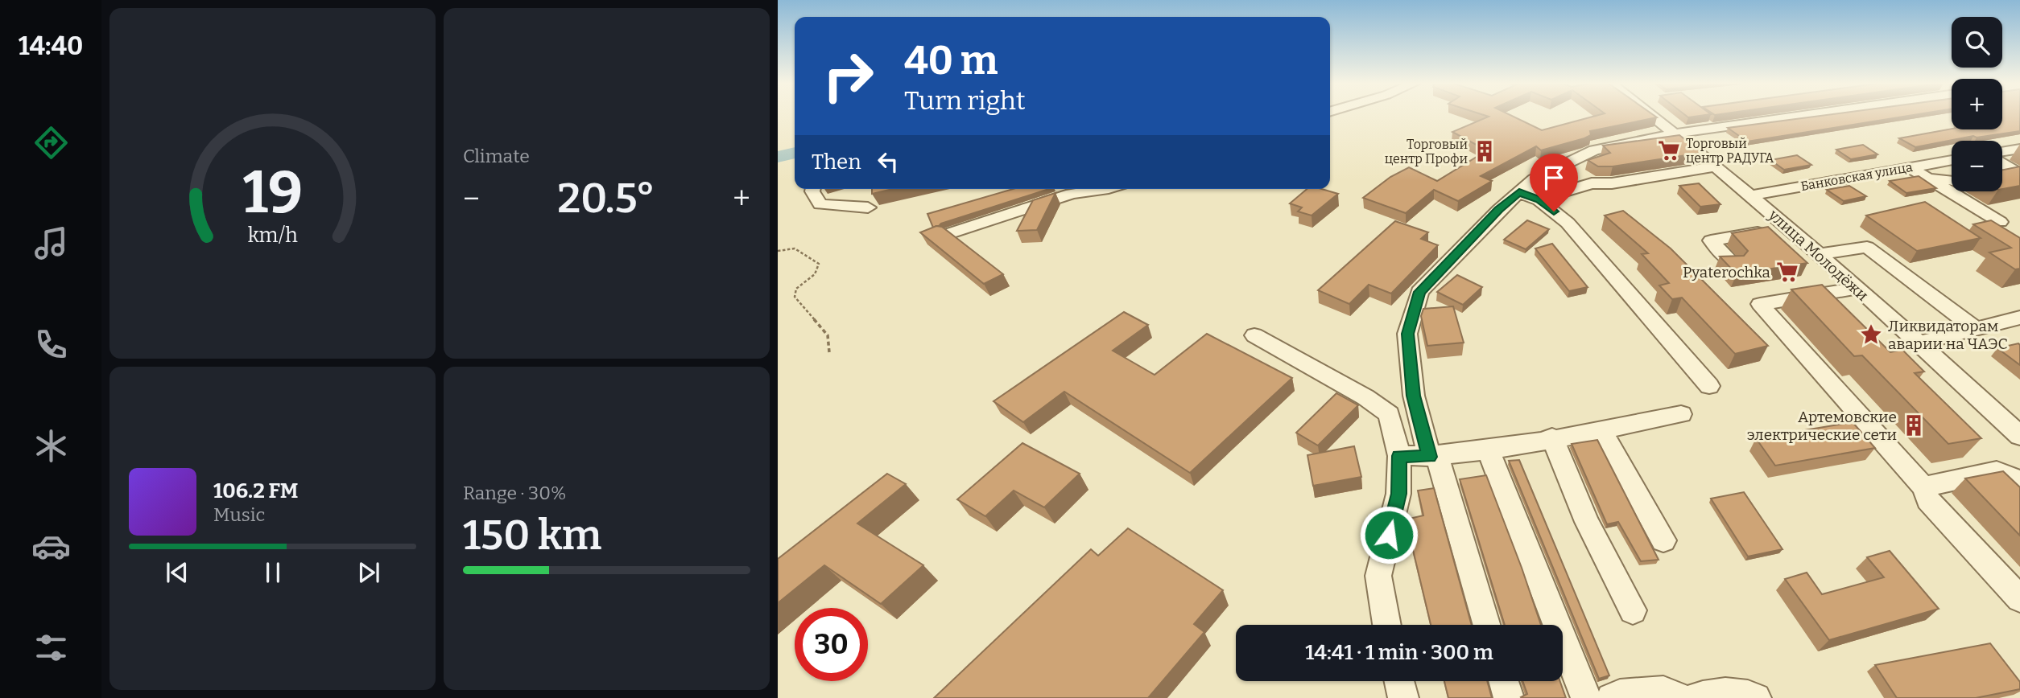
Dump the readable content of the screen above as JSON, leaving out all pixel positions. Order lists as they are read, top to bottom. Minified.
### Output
{"streets":{"street":["Банковская улица","улица Молодёжи"]},"crossings":[["Банковская улица","улица Молодёжи"]],"places":{"supermarket":["Торговый центр РАДУГА","Pyaterochka"],"building":["Торговый центр Профи","Артемовские электрические сети"],"place":["Ликвидаторам аварии на ЧАЭС"]},"page":{"tabs":"14:40","tile":["Climate",["Range · 30%","150 km"]],"map_buttons":["+","−"],"turn":["40 m","Turn right"],"then":"Then","heat":["−","20.5°","+"],"song":["106.2 FM","Music"],"limit":"30","trip":"14:41 · 1 min · 300 m","gauge":["19","km/h"]}}
